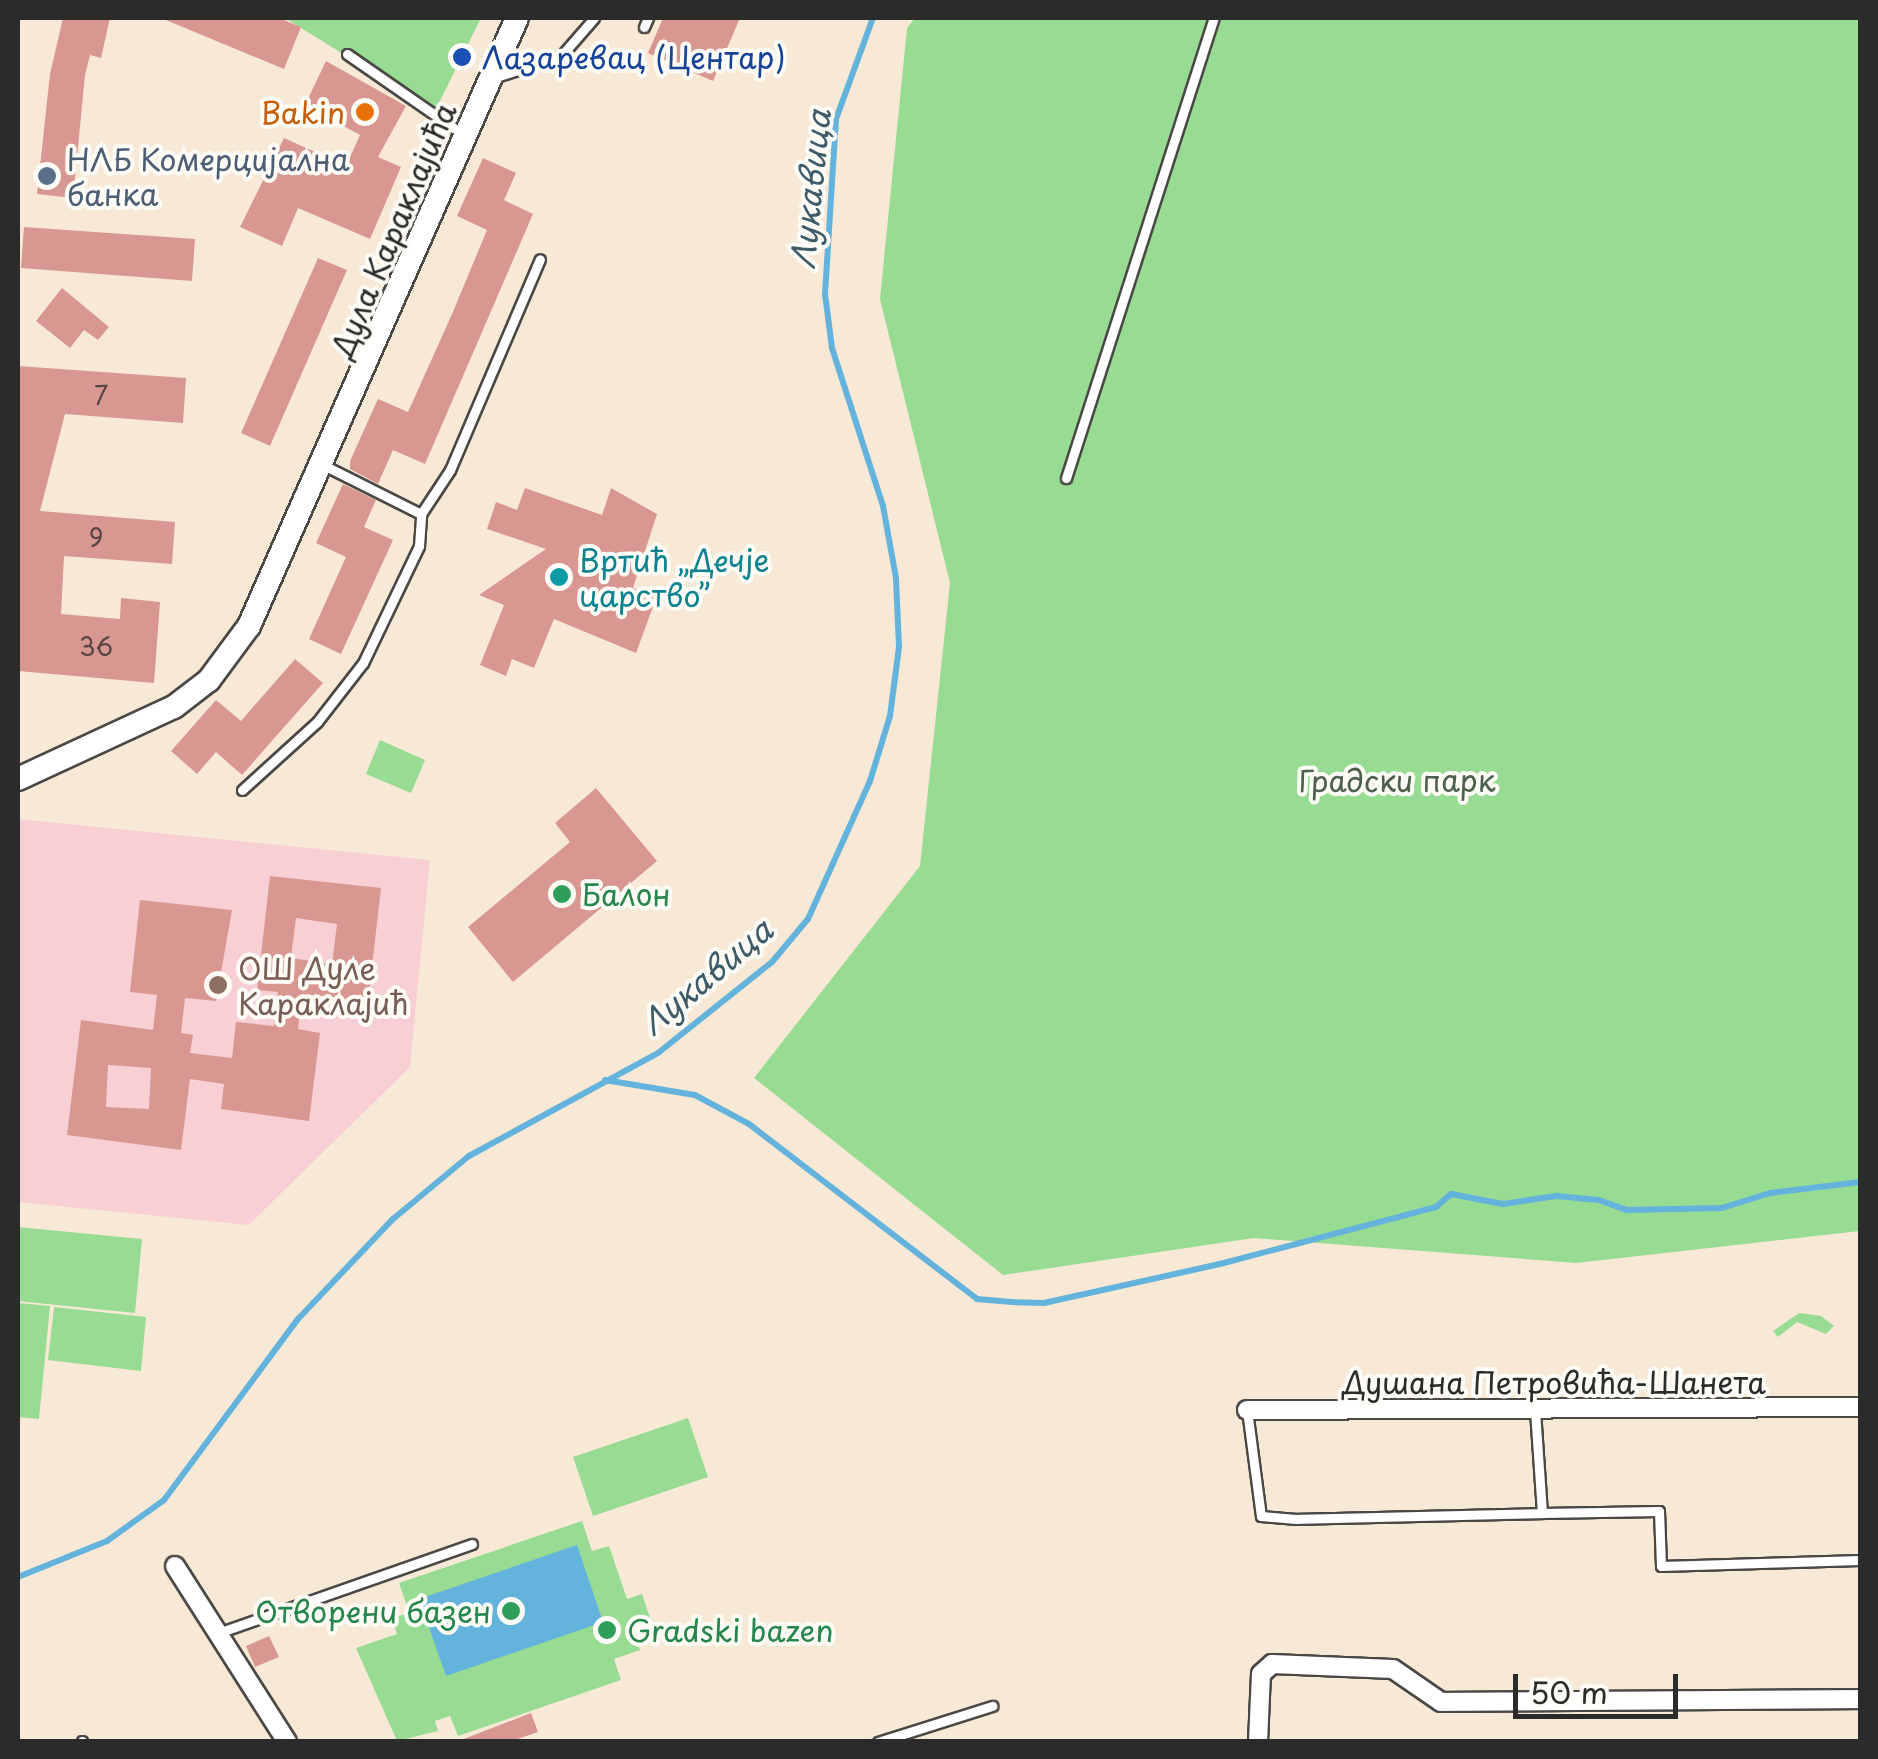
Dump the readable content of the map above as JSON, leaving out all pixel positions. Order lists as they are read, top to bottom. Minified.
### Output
{"streets":{"street":["Дула Караклајића","Душана Петровића-Шанета"]},"water":["Лукавица"],"parks":["Градски парк"],"places":["Лазаревац (Центар)","Bakin","НЛБ Комерцијална банка","Вртић „Дечје царство”","Балон","ОШ Дуле Караклајић","Отворени базен","Gradski bazen"],"house_numbers":["7","9","36"],"scale_bar":"50 m"}
